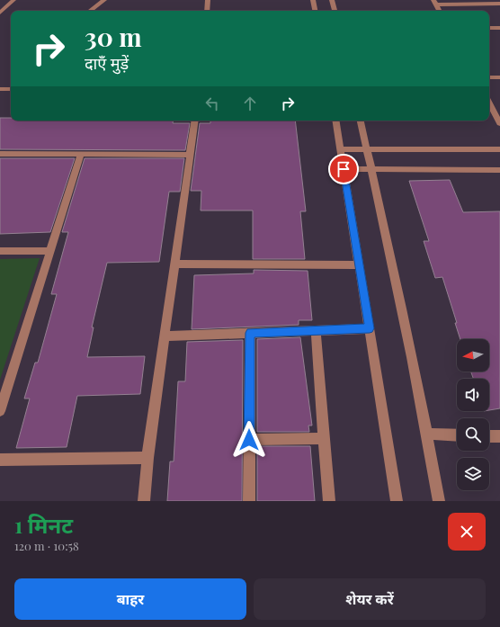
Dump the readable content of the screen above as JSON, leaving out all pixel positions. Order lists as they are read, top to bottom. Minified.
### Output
{"north":"left","page":{"turn":["30 m","दाएँ मुड़ें"],"heading":["1 मिनट","120 m · 10:58"],"buttons":["बाहर","शेयर करें"]}}
